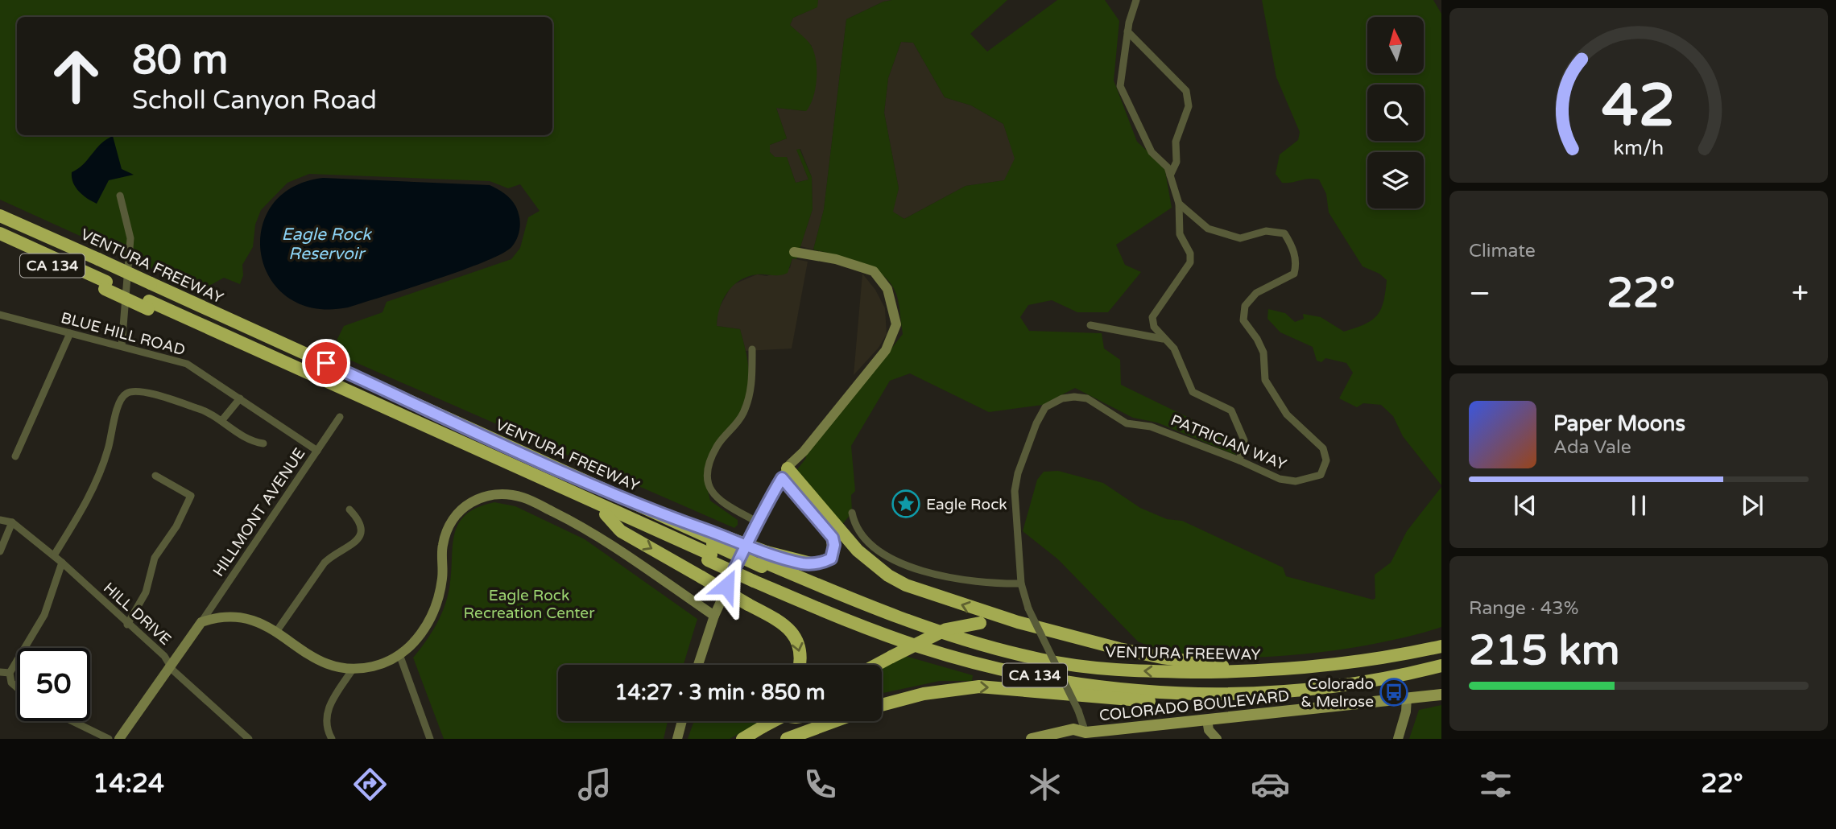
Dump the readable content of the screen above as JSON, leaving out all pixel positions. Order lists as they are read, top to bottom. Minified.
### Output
{"streets":{"highway":["CA 134","VENTURA FREEWAY"],"main road":["COLORADO BOULEVARD"],"street":["BLUE HILL ROAD","PATRICIAN WAY","HILLMONT AVENUE","HILL DRIVE"]},"crossings":[["BLUE HILL ROAD","HILLMONT AVENUE"],["PATRICIAN WAY","COLORADO BOULEVARD"]],"water":["Eagle Rock Reservoir"],"parks":["Eagle Rock Recreation Center"],"places":{"place":["Eagle Rock"],"bus stop":["Colorado & Melrose"]},"north":"top","page":{"turn":["80 m","Scholl Canyon Road"],"tile":["Climate",["Range · 43%","215 km"]],"heat":["−","22°","+"],"song":["Paper Moons","Ada Vale"],"limit":"50","trip":"14:27 · 3 min · 850 m","tabs":["14:24","22°"],"gauge":["42","km/h"]}}
